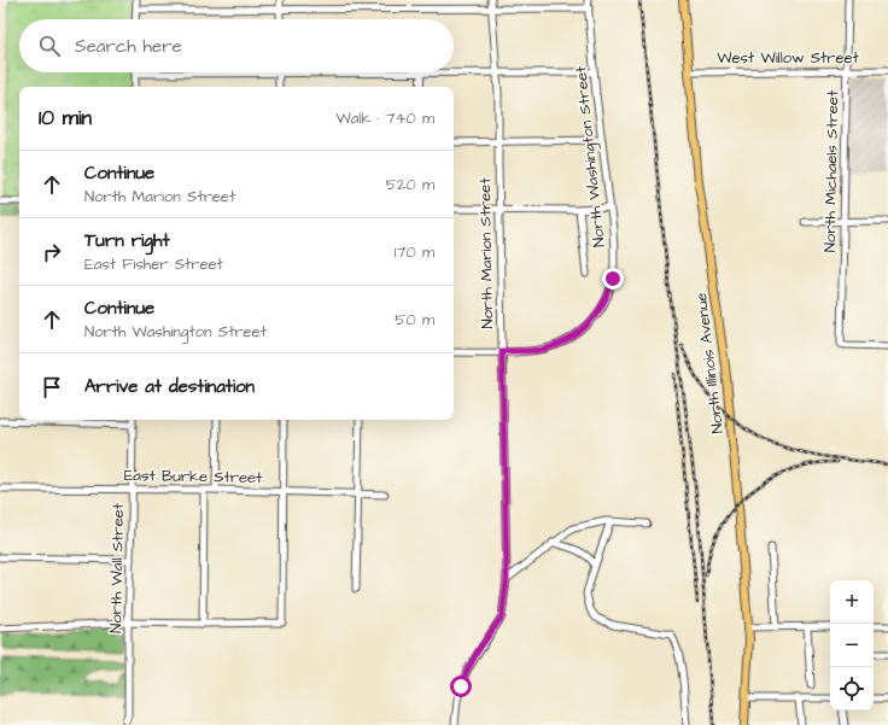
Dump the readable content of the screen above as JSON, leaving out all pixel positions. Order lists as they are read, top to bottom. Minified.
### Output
{"streets":{"main road":["North Illinois Avenue"],"street":["West Willow Street","North Washington Street","North Michaels Street","North Marion Street","East Burke Street","North Wall Street"]},"crossings":[["West Willow Street","North Michaels Street"],["West Willow Street","North Illinois Avenue"],["North Washington Street","North Marion Street"],["East Burke Street","North Wall Street"]],"page":{"search":"Search here","heading":["10 min","Walk · 740 m"],"list":[["Continue","North Marion Street","520 m"],["Turn right","East Fisher Street","170 m"],["Continue","North Washington Street","50 m"],"Arrive at destination"],"map_buttons":["+","−"]}}
